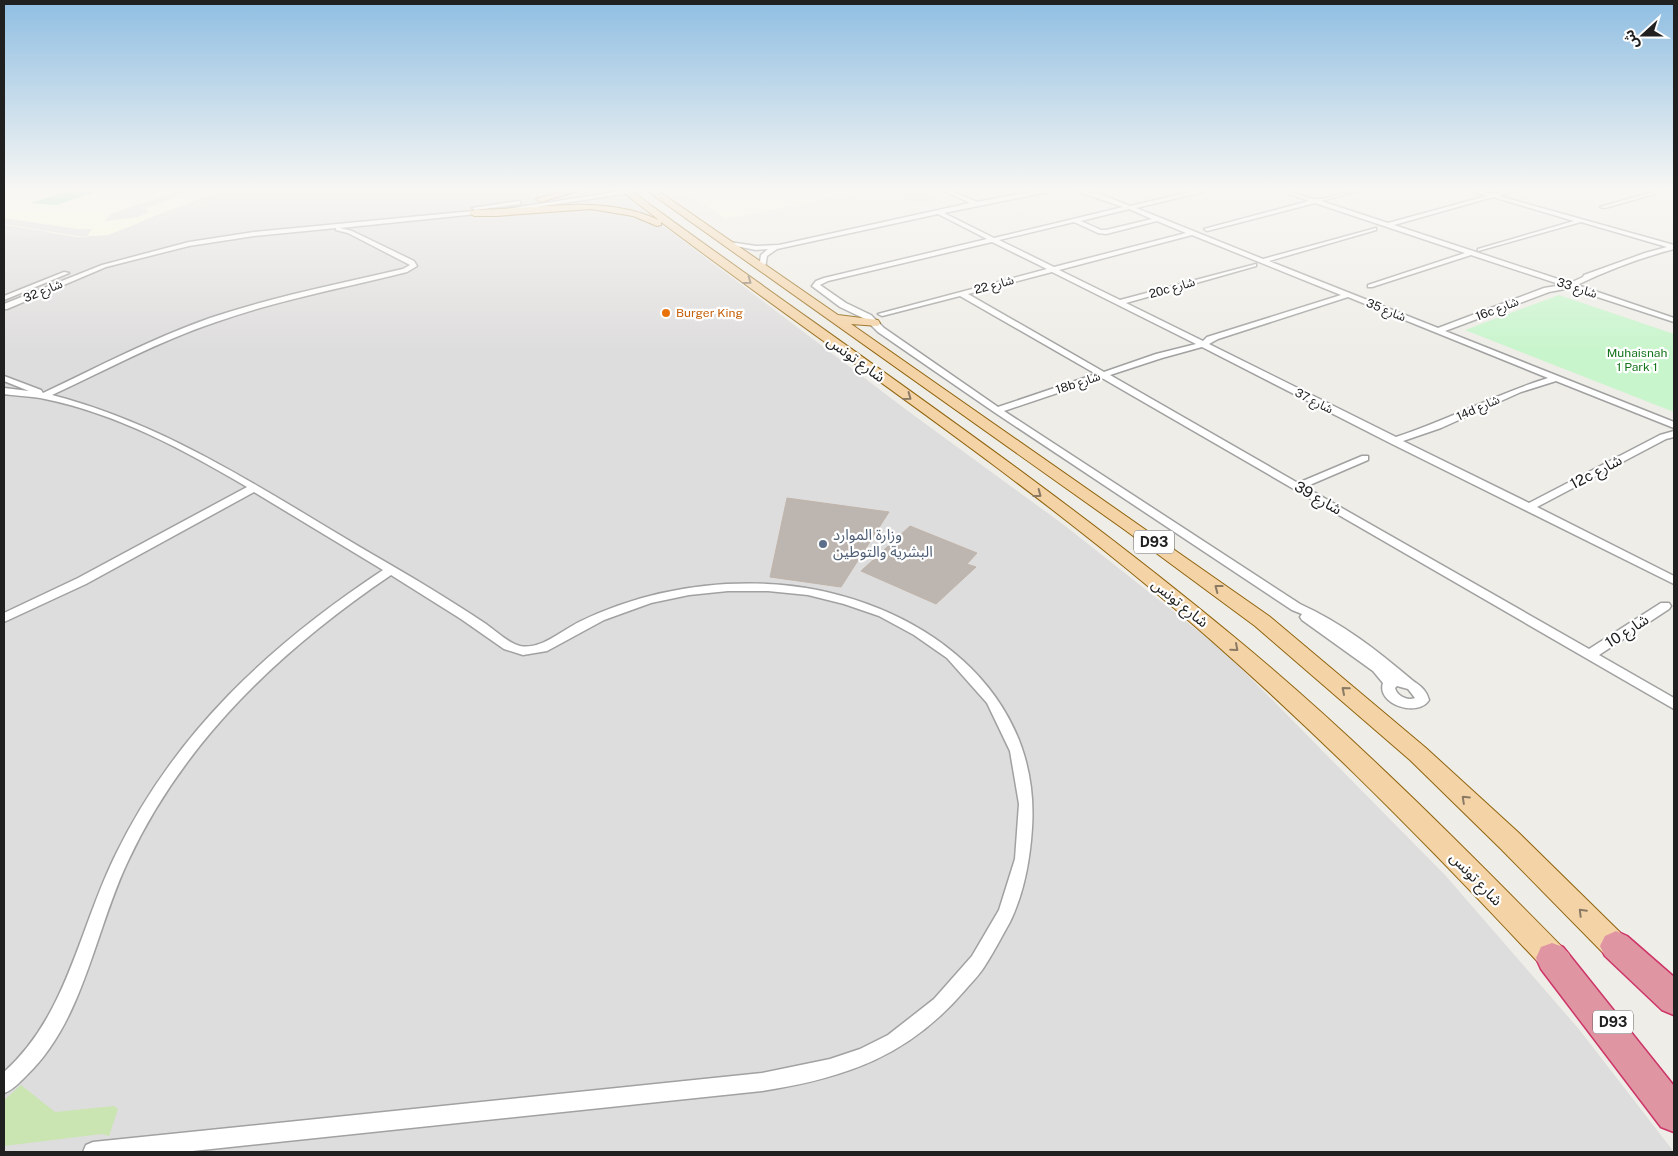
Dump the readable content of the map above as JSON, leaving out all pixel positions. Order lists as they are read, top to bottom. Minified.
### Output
{"streets":{"main road":["شارع تونس","D93"],"street":["شارع 22","20c شارع","شارع 33","شارع 32","16c شارع","شارع 35","18b شارع","شارع 37","14d شارع","12c شارع","شارع 39","شارع 10"]},"crossings":[["شارع 22","شارع 37"],["شارع 22","شارع 39"],["20c شارع","شارع 37"],["شارع 33","16c شارع"],["16c شارع","شارع 35"],["شارع 35","18b شارع"],["شارع 35","14d شارع"],["شارع 35","12c شارع"],["18b شارع","شارع 37"],["18b شارع","شارع 39"],["شارع 37","14d شارع"],["شارع 37","12c شارع"],["شارع 39","شارع 10"]],"parks":["Muhaisnah 1 Park 1"],"places":["Burger King","وزارة الموارد البشرية والتوطين"],"north":"left"}
